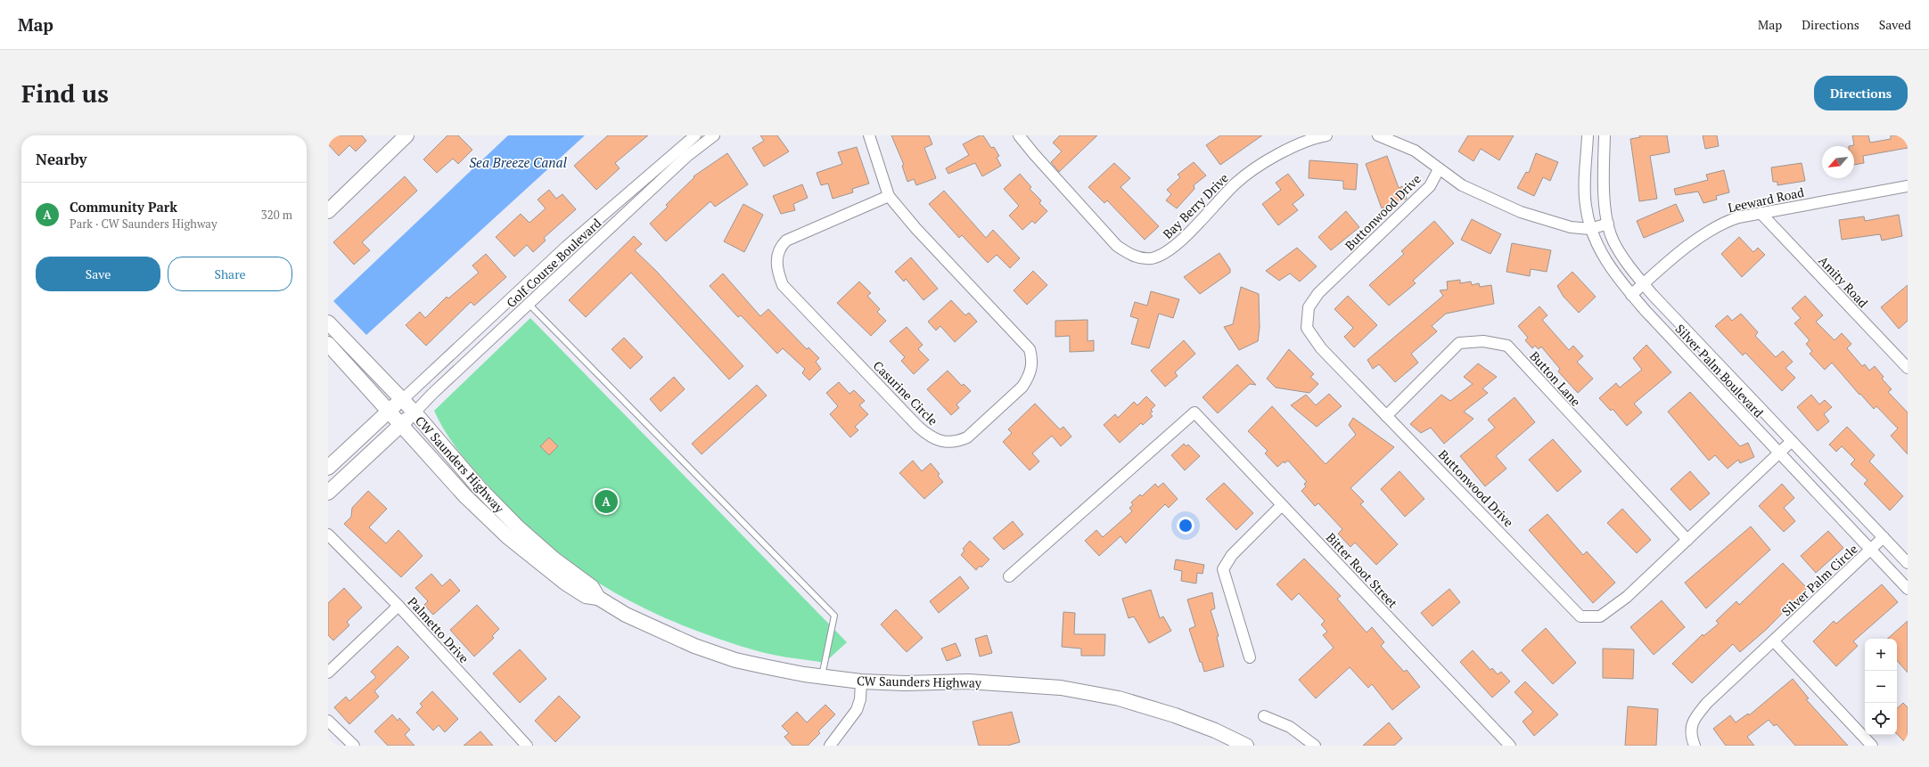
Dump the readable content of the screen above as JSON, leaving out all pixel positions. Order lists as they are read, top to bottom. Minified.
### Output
{"streets":{"main road":["CW Saunders Highway"],"street":["Leeward Road","Bay Berry Drive","Buttonwood Drive","Golf Course Boulevard","Amity Road","Silver Palm Boulevard","Button Lane","Casurine Circle","Bitter Root Street","Silver Palm Circle","Palmetto Drive"]},"crossings":[["Leeward Road","Amity Road"],["Leeward Road","Silver Palm Boulevard"],["Buttonwood Drive","Silver Palm Boulevard"],["Buttonwood Drive","Button Lane"],["Golf Course Boulevard","CW Saunders Highway"],["Silver Palm Boulevard","Silver Palm Circle"]],"water":["Sea Breeze Canal"],"north":"bottom left","page":{"header":"Map","nav":["Map","Directions","Saved"],"buttons":["Directions",["Save","Share"]],"title":"Find us","heading":"Nearby","list":[{"mark":"A","name":"Community Park","note":"Park · CW Saunders Highway","value":"320 m"}],"pins":"A","map_buttons":["+","−"]}}
